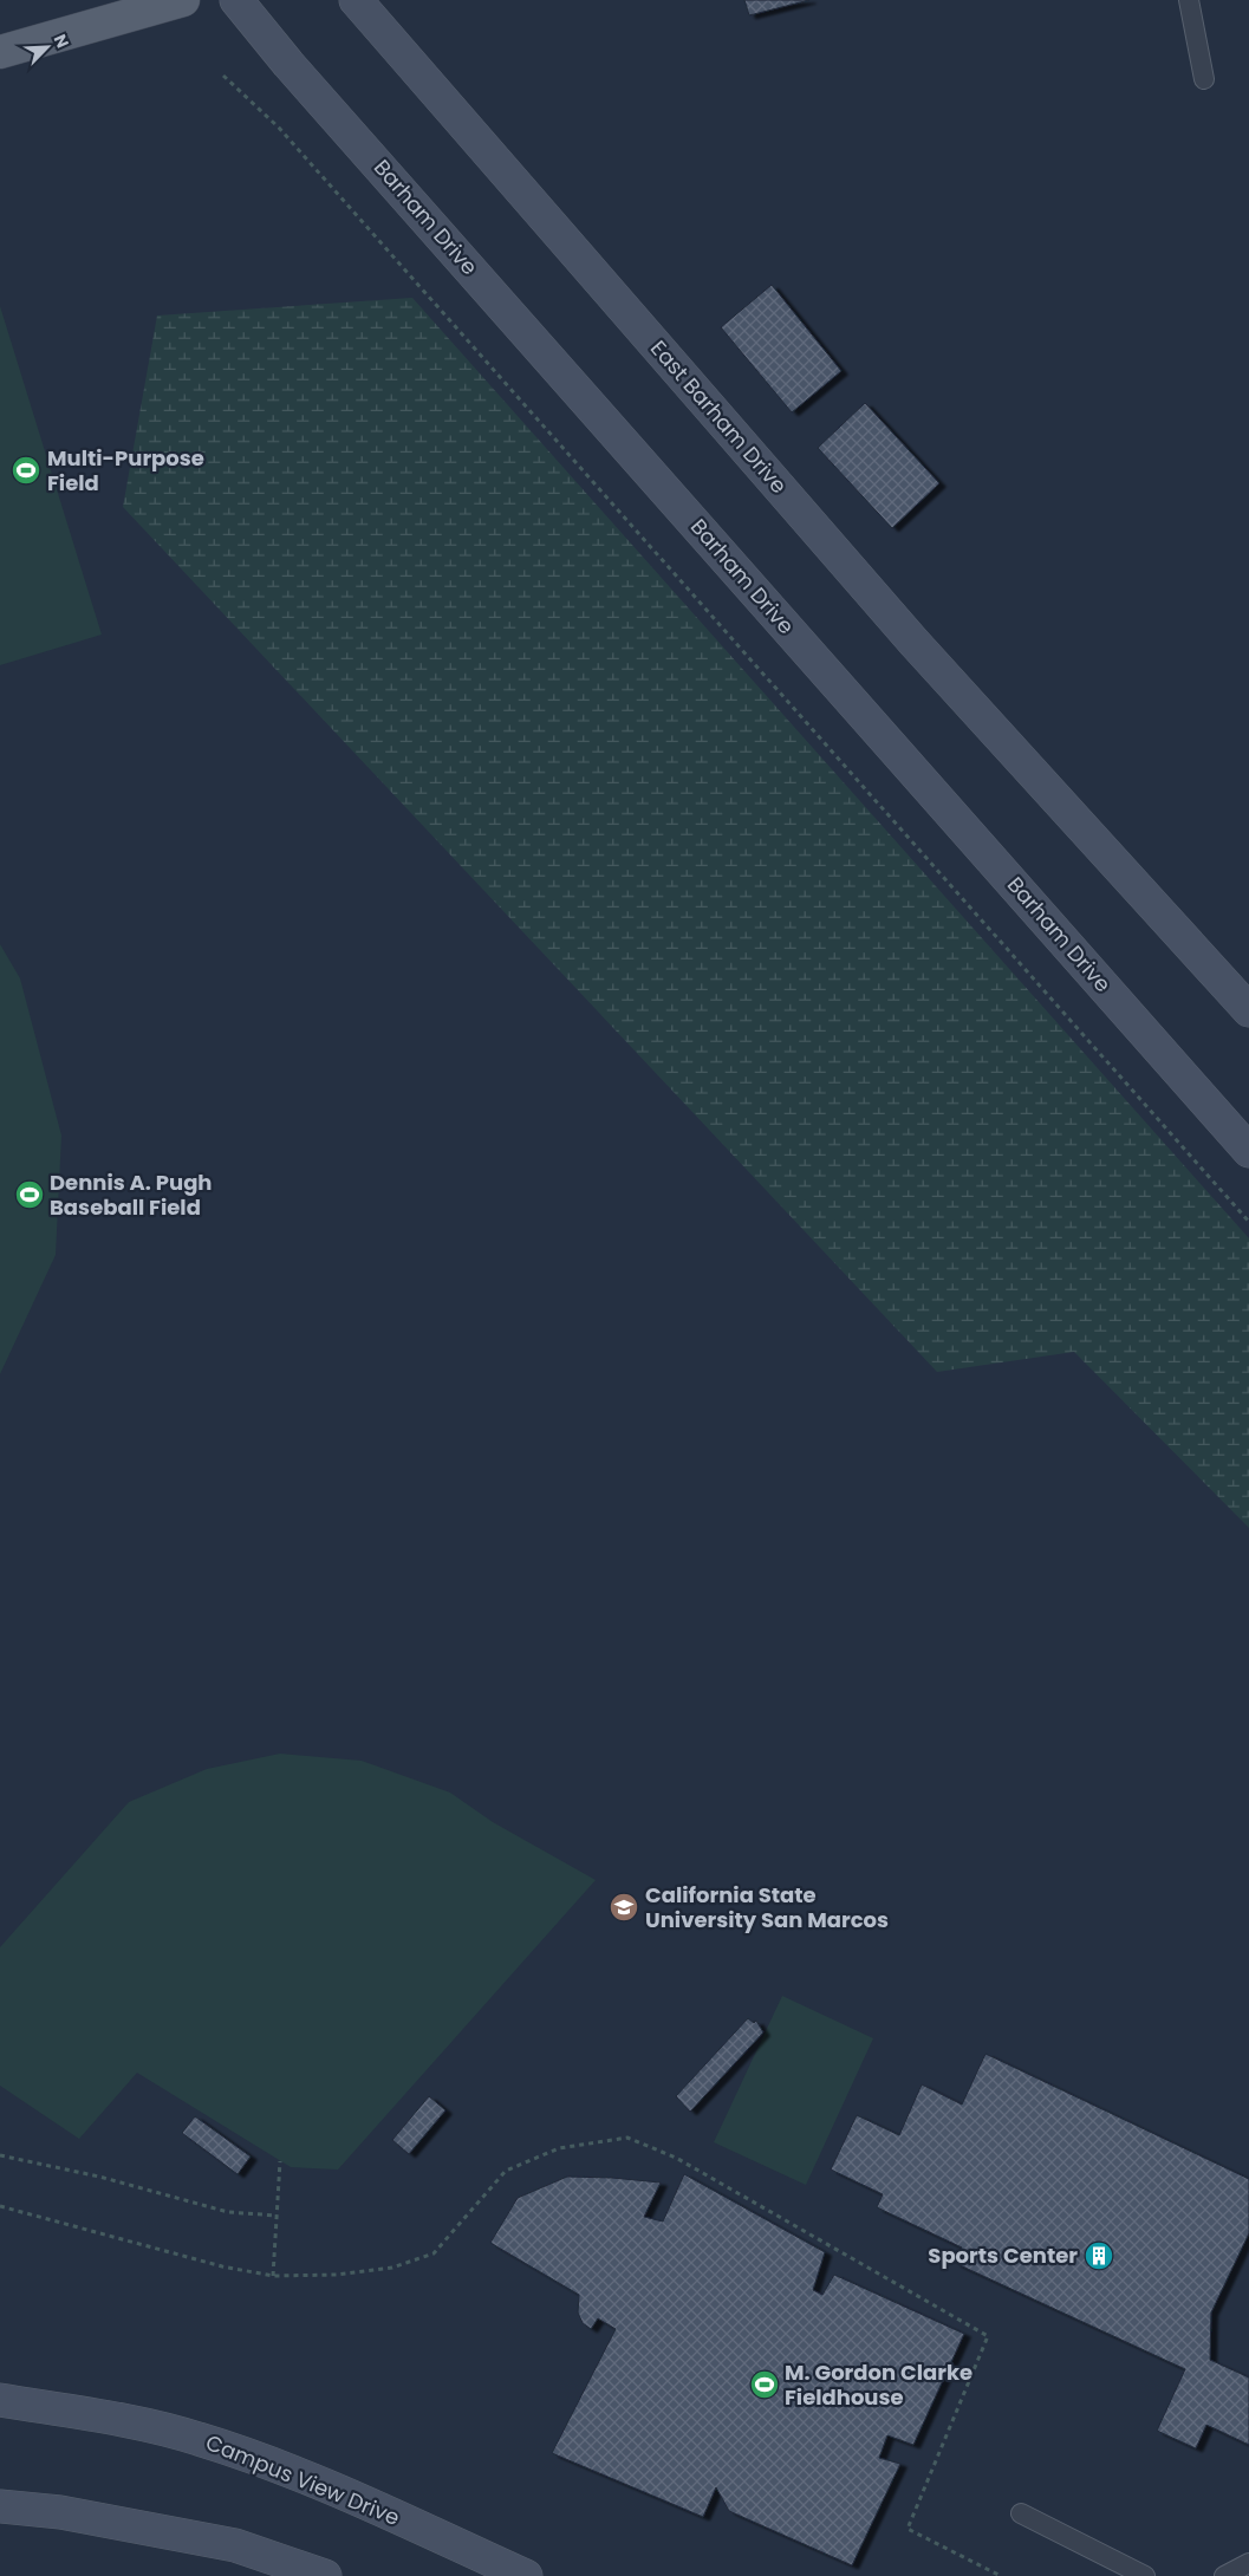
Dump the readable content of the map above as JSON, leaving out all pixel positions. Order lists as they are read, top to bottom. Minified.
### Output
{"streets":{"main road":["Barham Drive","East Barham Drive","Campus View Drive"]},"places":{"sports":["Multi-Purpose Field","Dennis A. Pugh Baseball Field","M. Gordon Clarke Fieldhouse"],"school or university":["California State University San Marcos"],"building":["Sports Center"]},"north":"top right"}
